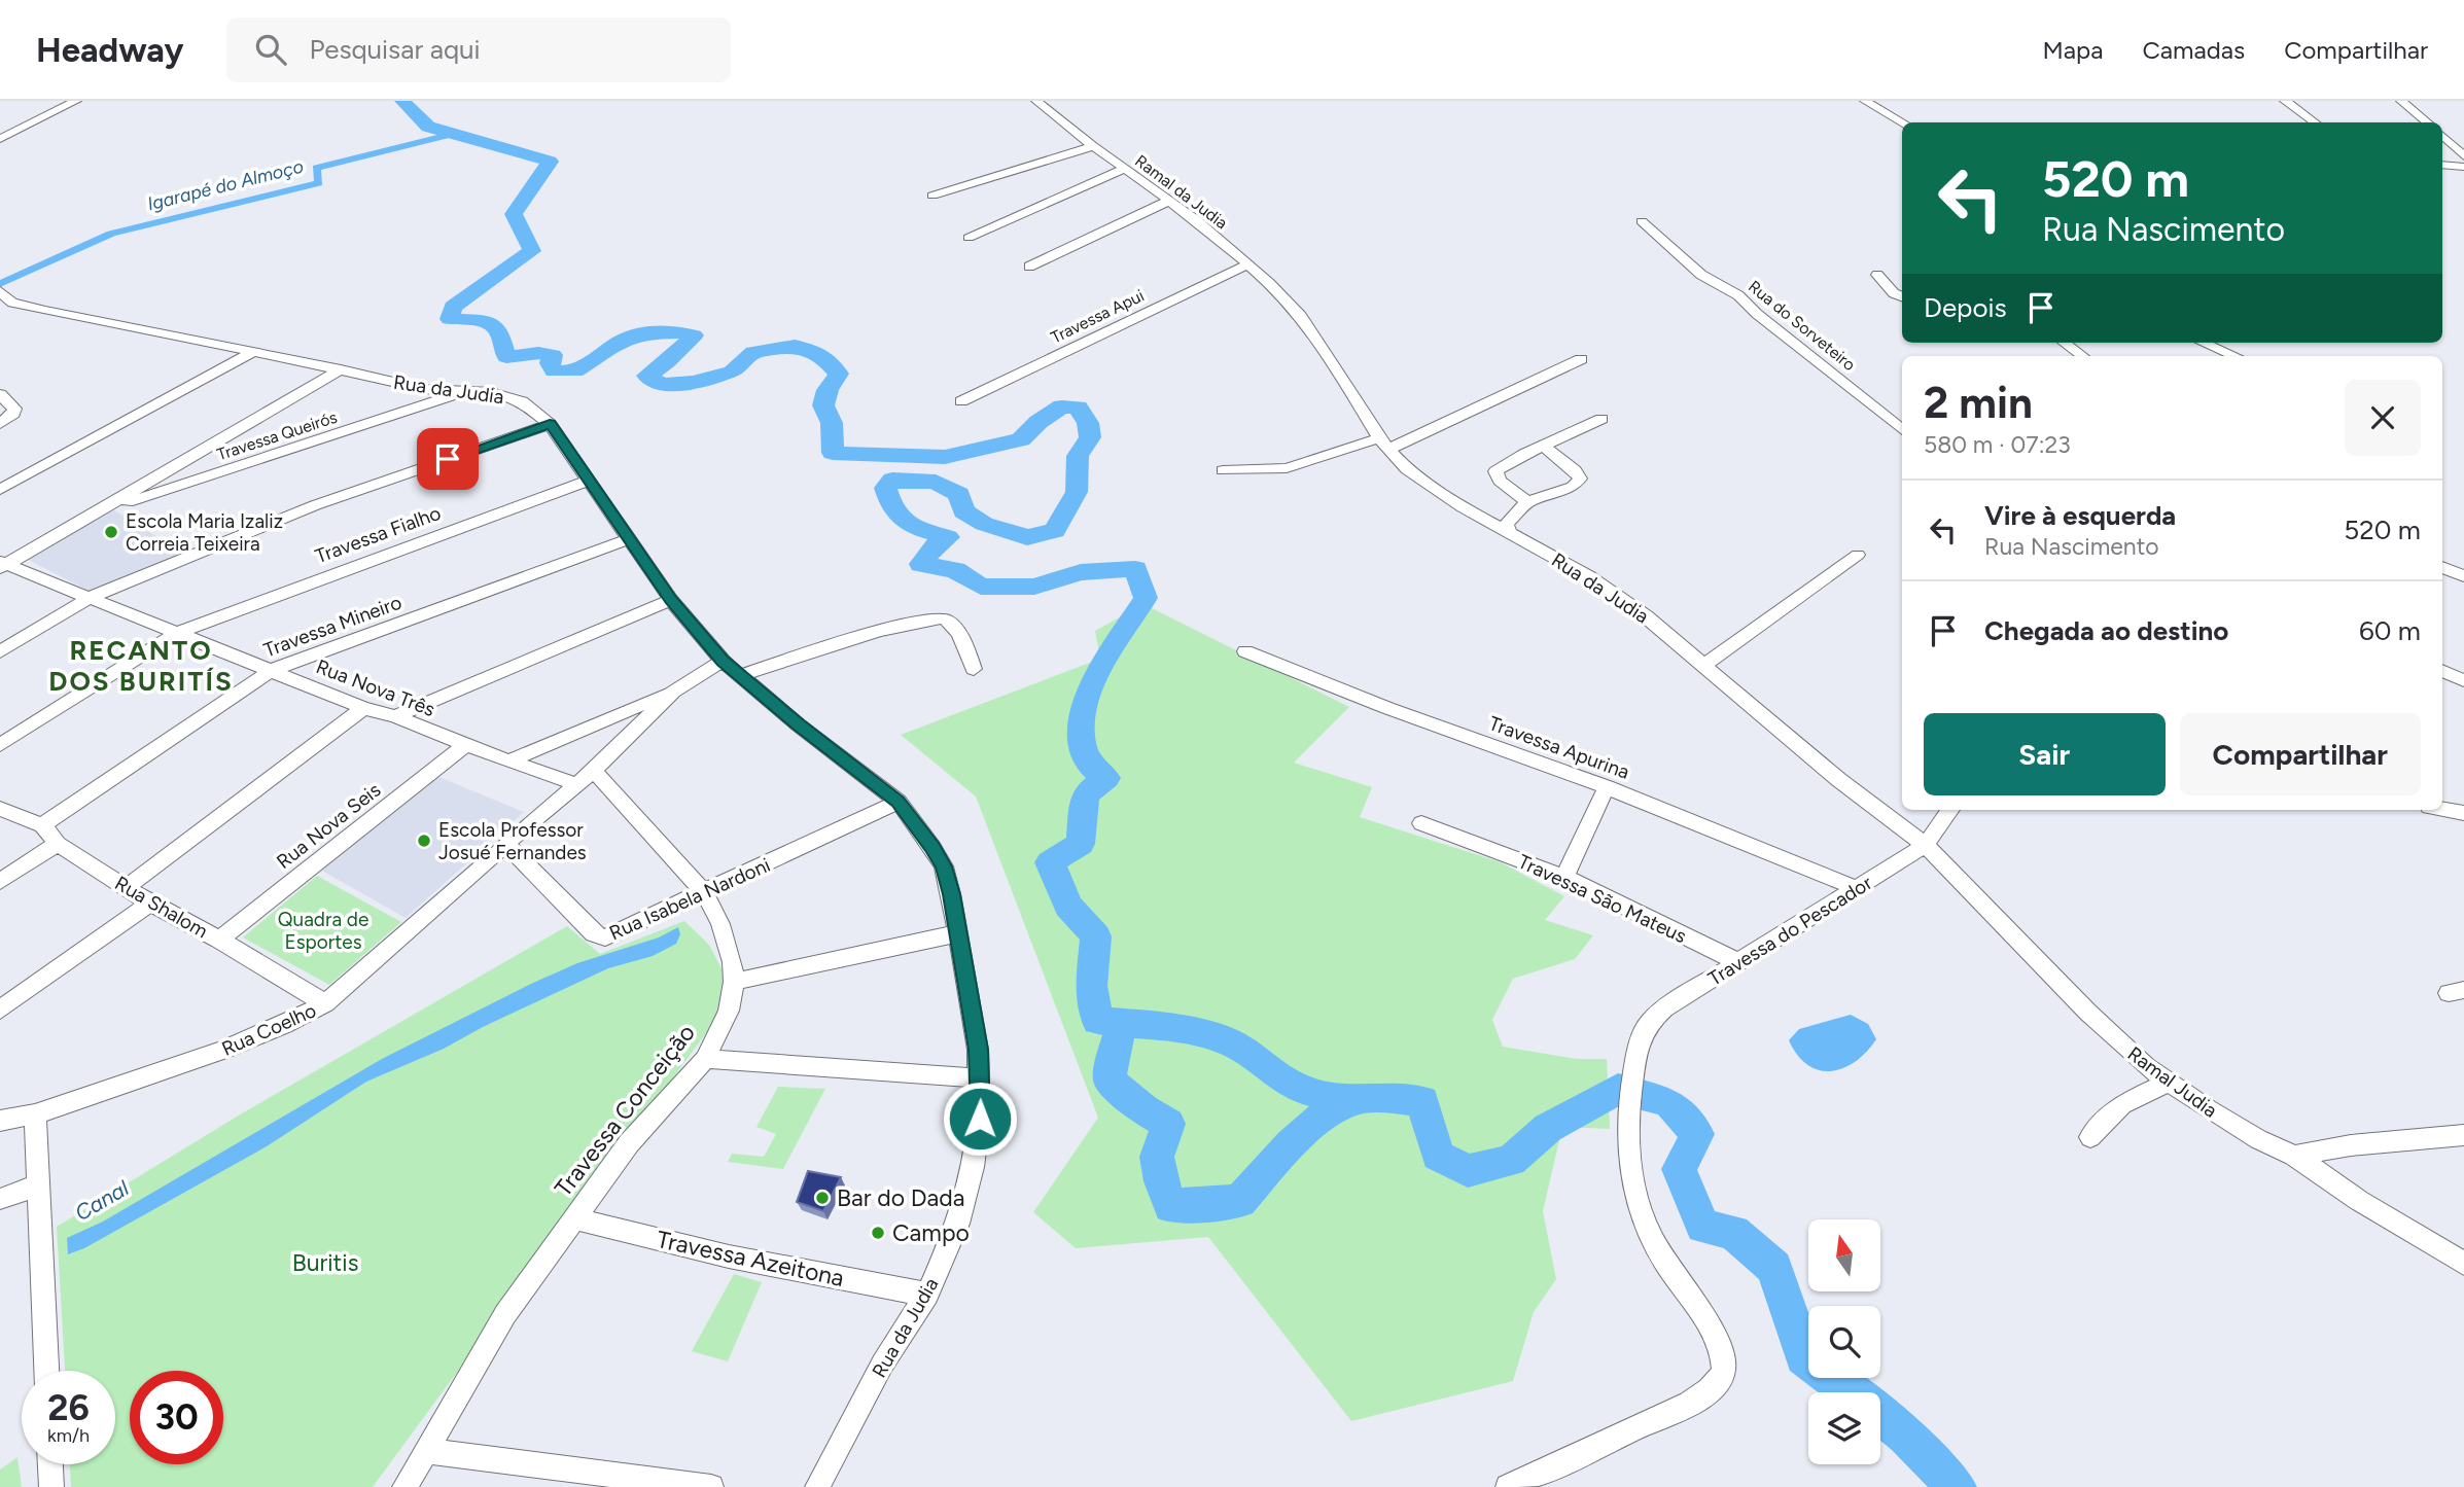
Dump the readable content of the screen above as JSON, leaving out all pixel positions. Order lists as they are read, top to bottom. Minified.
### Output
{"streets":{"street":["Ramal da Judia","Travessa Apui","Rua do Sorveteiro","Rua da Judia","Travessa Queirós","Travessa Fialho","Travessa Mineiro","Rua Nova Três","Travessa Apurina","Rua Nova Seis","Rua Isabela Nardoni","Travessa São Mateus","Rua Shalom","Travessa do Pescador","Rua Coelho","Ramal Judia","Travessa Conceição","Travessa Azeitona"]},"crossings":[["Ramal da Judia","Travessa Apui"],["Ramal da Judia","Rua da Judia"],["Rua da Judia","Travessa Queirós"],["Rua da Judia","Travessa Fialho"],["Rua da Judia","Travessa Mineiro"],["Rua da Judia","Rua Isabela Nardoni"],["Rua da Judia","Travessa do Pescador"],["Rua da Judia","Rua Coelho"],["Rua da Judia","Ramal Judia"],["Rua da Judia","Travessa Azeitona"],["Travessa Queirós","Rua Nova Três"],["Travessa Fialho","Rua Nova Três"],["Travessa Mineiro","Rua Nova Três"],["Travessa Mineiro","Rua Shalom"],["Rua Nova Três","Rua Nova Seis"],["Rua Nova Três","Rua Coelho"],["Rua Nova Três","Travessa Conceição"],["Travessa Apurina","Travessa do Pescador"],["Rua Nova Seis","Rua Shalom"],["Rua Isabela Nardoni","Rua Coelho"],["Rua Isabela Nardoni","Travessa Conceição"],["Travessa São Mateus","Travessa do Pescador"],["Rua Shalom","Rua Coelho"],["Travessa do Pescador","Ramal Judia"],["Rua Coelho","Travessa Conceição"],["Travessa Conceição","Travessa Azeitona"]],"districts":["RECANTO DOS BURITÍS"],"water":["Igarapé do Almoço","Canal"],"parks":["Quadra de Esportes","Buritis"],"places":["Escola Maria Izaliz Correia Teixeira","Escola Professor Josué Fernandes","Bar do Dada","Campo"],"north":"top","page":{"header":"Headway","search":"Pesquisar aqui","nav":["Mapa","Camadas","Compartilhar"],"turn":["520 m","Rua Nascimento"],"then":"Depois","heading":["2 min","580 m · 07:23"],"list":[{"name":"Vire à esquerda","note":"Rua Nascimento","value":"520 m"},{"name":"Chegada ao destino","value":"60 m"}],"buttons":["Sair","Compartilhar"],"speed":"26 km/h","limit":"30"}}
